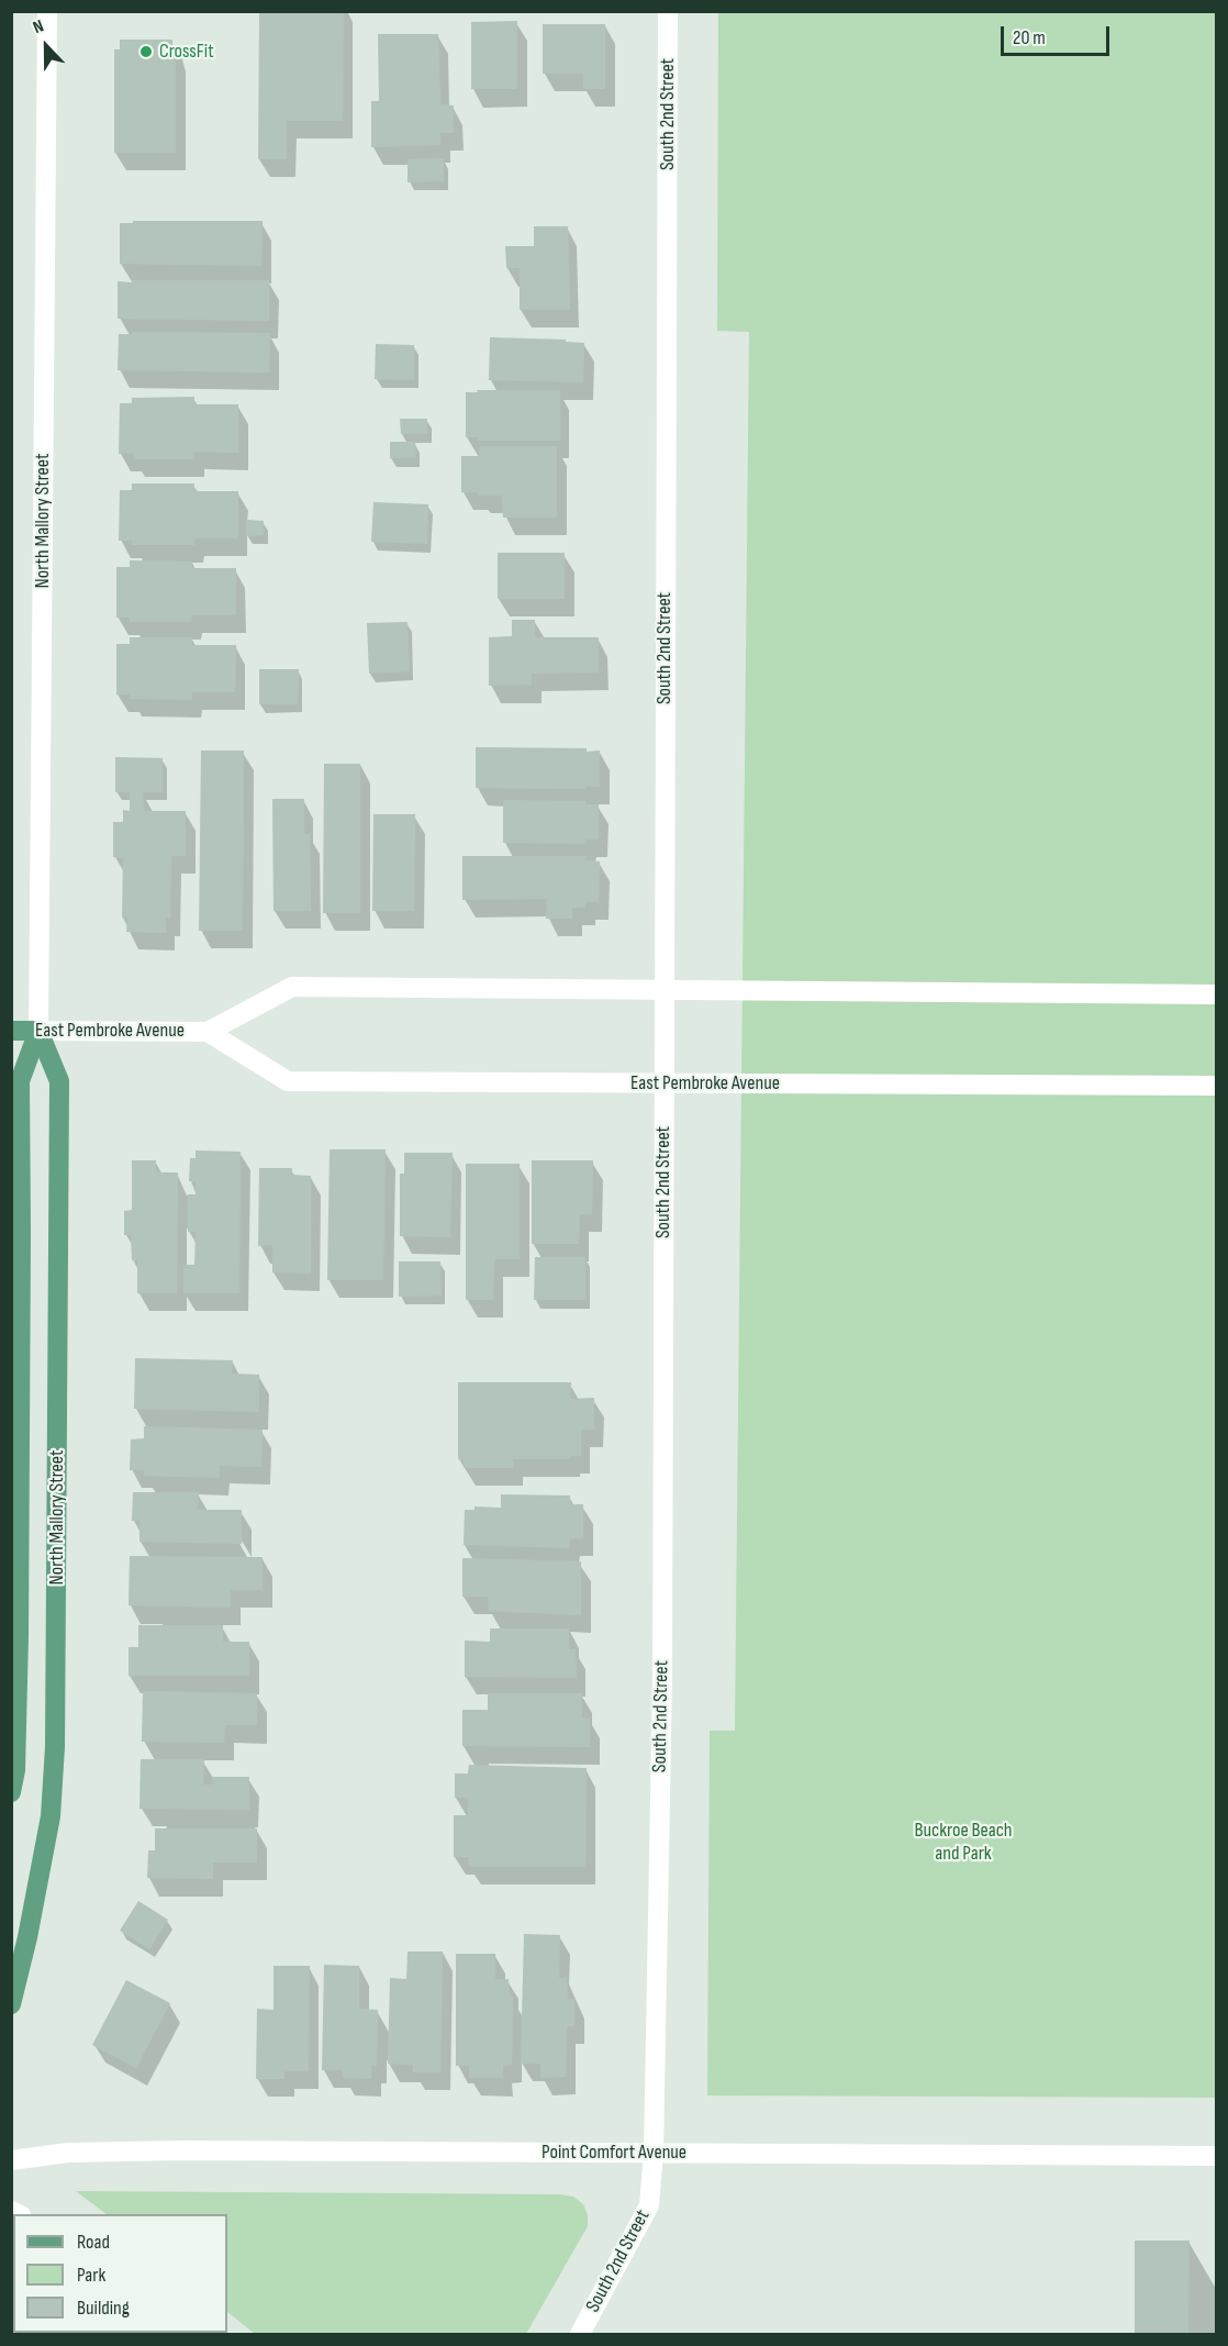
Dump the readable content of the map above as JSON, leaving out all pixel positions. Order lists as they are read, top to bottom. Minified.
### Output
{"streets":{"main road":["North Mallory Street","East Pembroke Avenue"],"street":["South 2nd Street","Point Comfort Avenue"]},"crossings":[["South 2nd Street","East Pembroke Avenue"],["South 2nd Street","Point Comfort Avenue"],["North Mallory Street","East Pembroke Avenue"]],"parks":["Buckroe Beach and Park"],"places":["CrossFit"],"legend":["Road","Park","Building"],"scale_bar":"20 m","north":"top"}
